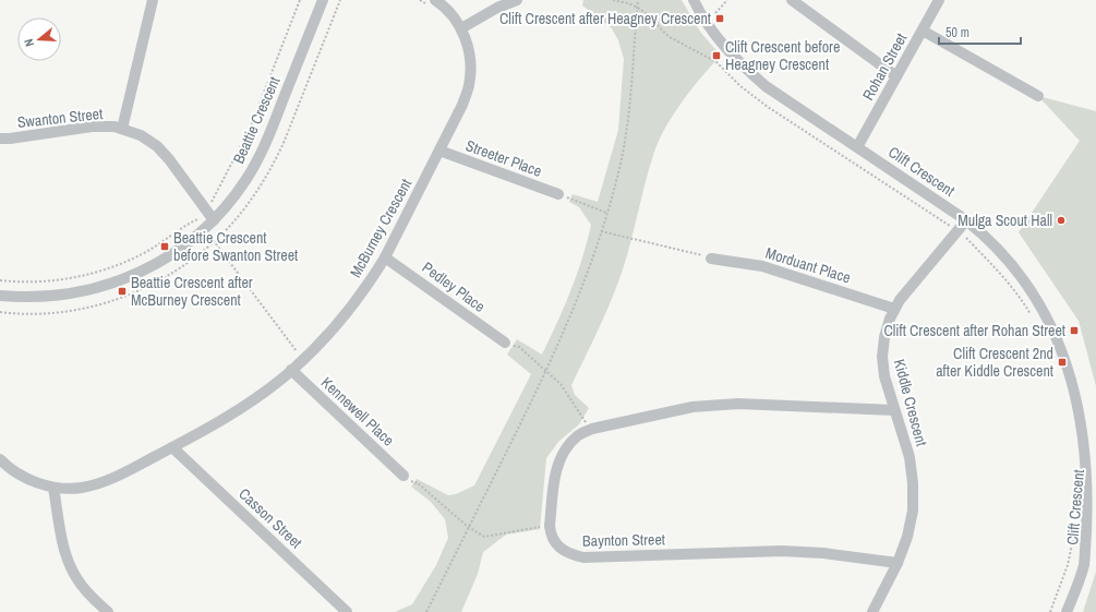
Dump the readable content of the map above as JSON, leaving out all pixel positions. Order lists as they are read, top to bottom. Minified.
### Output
{"streets":{"street":["Rohan Street","Swanton Street","Beattie Crescent","Streeter Place","Clift Crescent","McBurney Crescent","Morduant Place","Pedley Place","Kiddle Crescent","Kennewell Place","Casson Street","Baynton Street"]},"crossings":[["Rohan Street","Clift Crescent"],["Swanton Street","Beattie Crescent"],["Streeter Place","McBurney Crescent"],["Clift Crescent","Kiddle Crescent"],["McBurney Crescent","Pedley Place"],["McBurney Crescent","Kennewell Place"],["McBurney Crescent","Casson Street"],["Morduant Place","Kiddle Crescent"],["Kiddle Crescent","Baynton Street"]],"places":{"transit":["Clift Crescent after Heagney Crescent","Clift Crescent before Heagney Crescent","Beattie Crescent before Swanton Street","Beattie Crescent after McBurney Crescent","Clift Crescent after Rohan Street","Clift Crescent 2nd after Kiddle Crescent"],"other":["Mulga Scout Hall"]},"scale_bar":"50 m","north":"left"}
